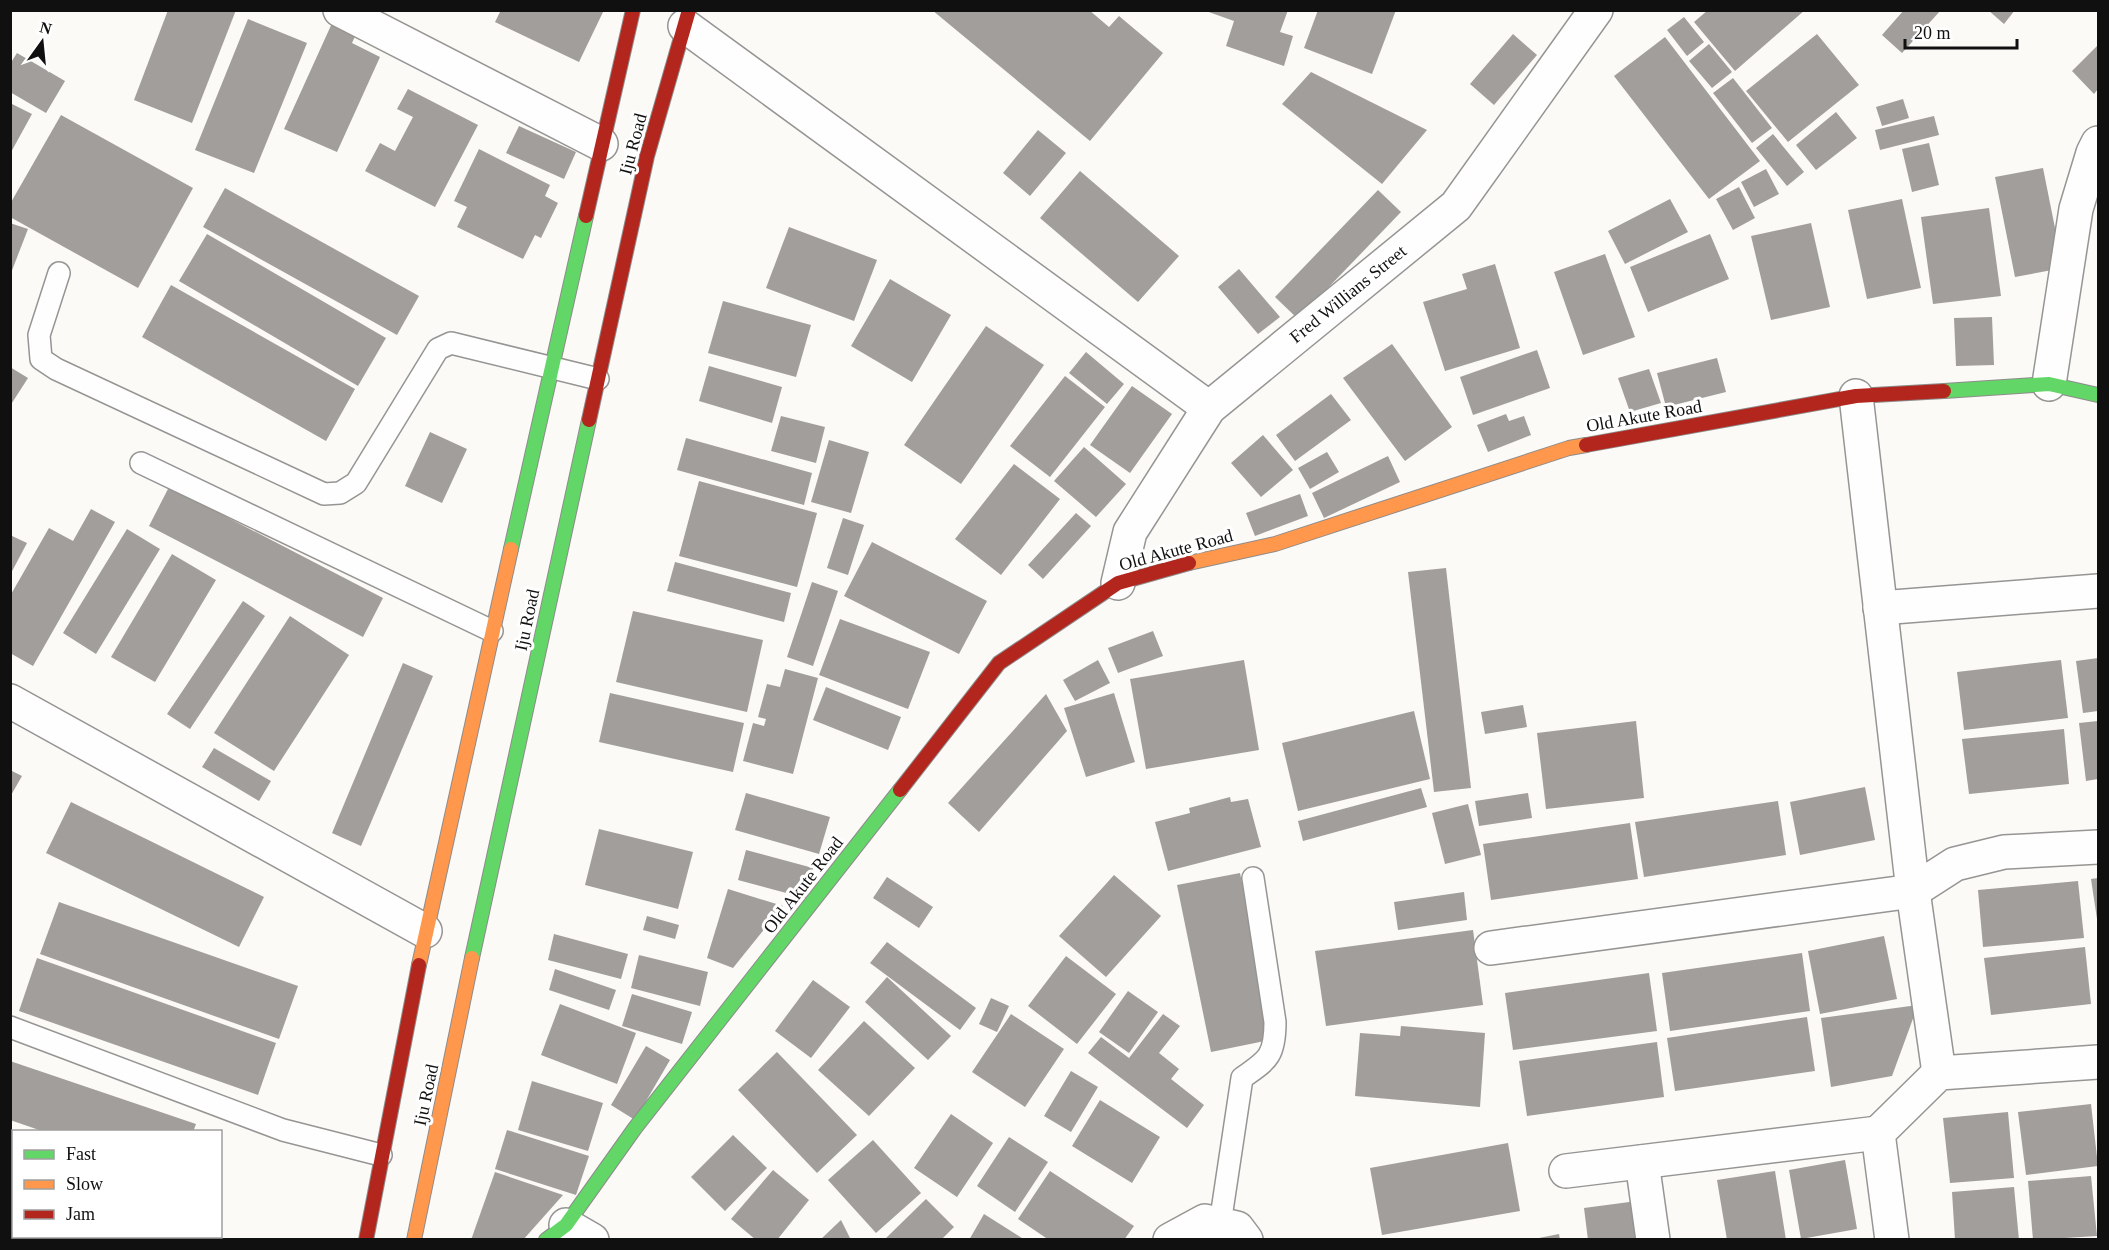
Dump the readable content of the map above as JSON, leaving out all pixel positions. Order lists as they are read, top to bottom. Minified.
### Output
{"streets":{"main road":["Iju Road","Old Akute Road"],"street":["Fred Willians Street"]},"crossings":[["Fred Willians Street","Old Akute Road"]],"legend":["Fast","Slow","Jam"],"scale_bar":"20 m","north":"top"}
